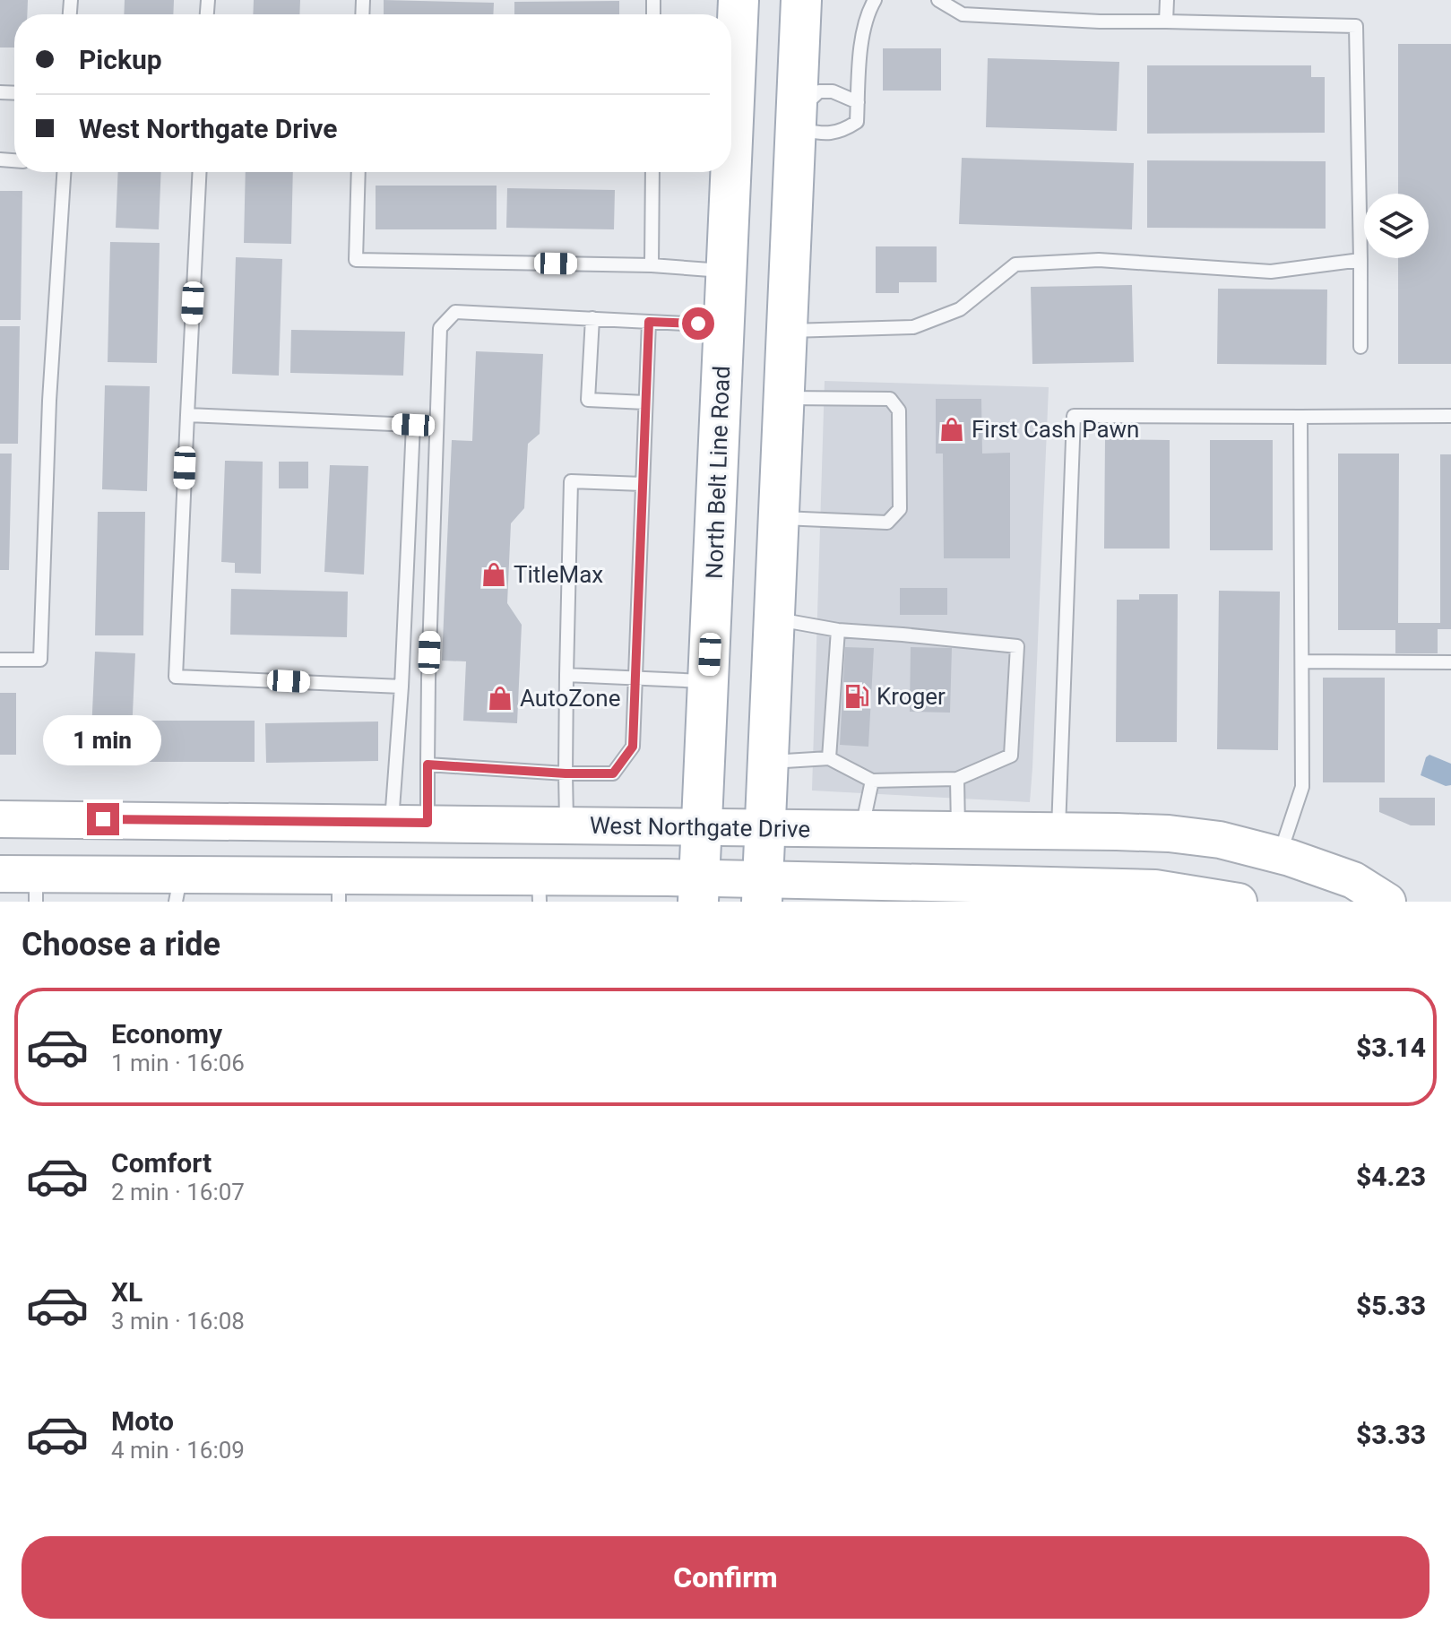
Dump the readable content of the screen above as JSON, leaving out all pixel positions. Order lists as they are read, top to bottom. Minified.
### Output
{"streets":{"main road":["North Belt Line Road","West Northgate Drive"]},"crossings":[["North Belt Line Road","West Northgate Drive"]],"places":{"shop":["First Cash Pawn","TitleMax","AutoZone"],"fuel station":["Kroger"]},"page":{"banner":["Pickup","West Northgate Drive"],"bubble":"1 min","heading":"Choose a ride","list":[{"name":"Economy","note":"1 min · 16:06","value":"$3.14"},{"name":"Comfort","note":"2 min · 16:07","value":"$4.23"},{"name":"XL","note":"3 min · 16:08","value":"$5.33"},{"name":"Moto","note":"4 min · 16:09","value":"$3.33"}],"buttons":"Confirm"}}
